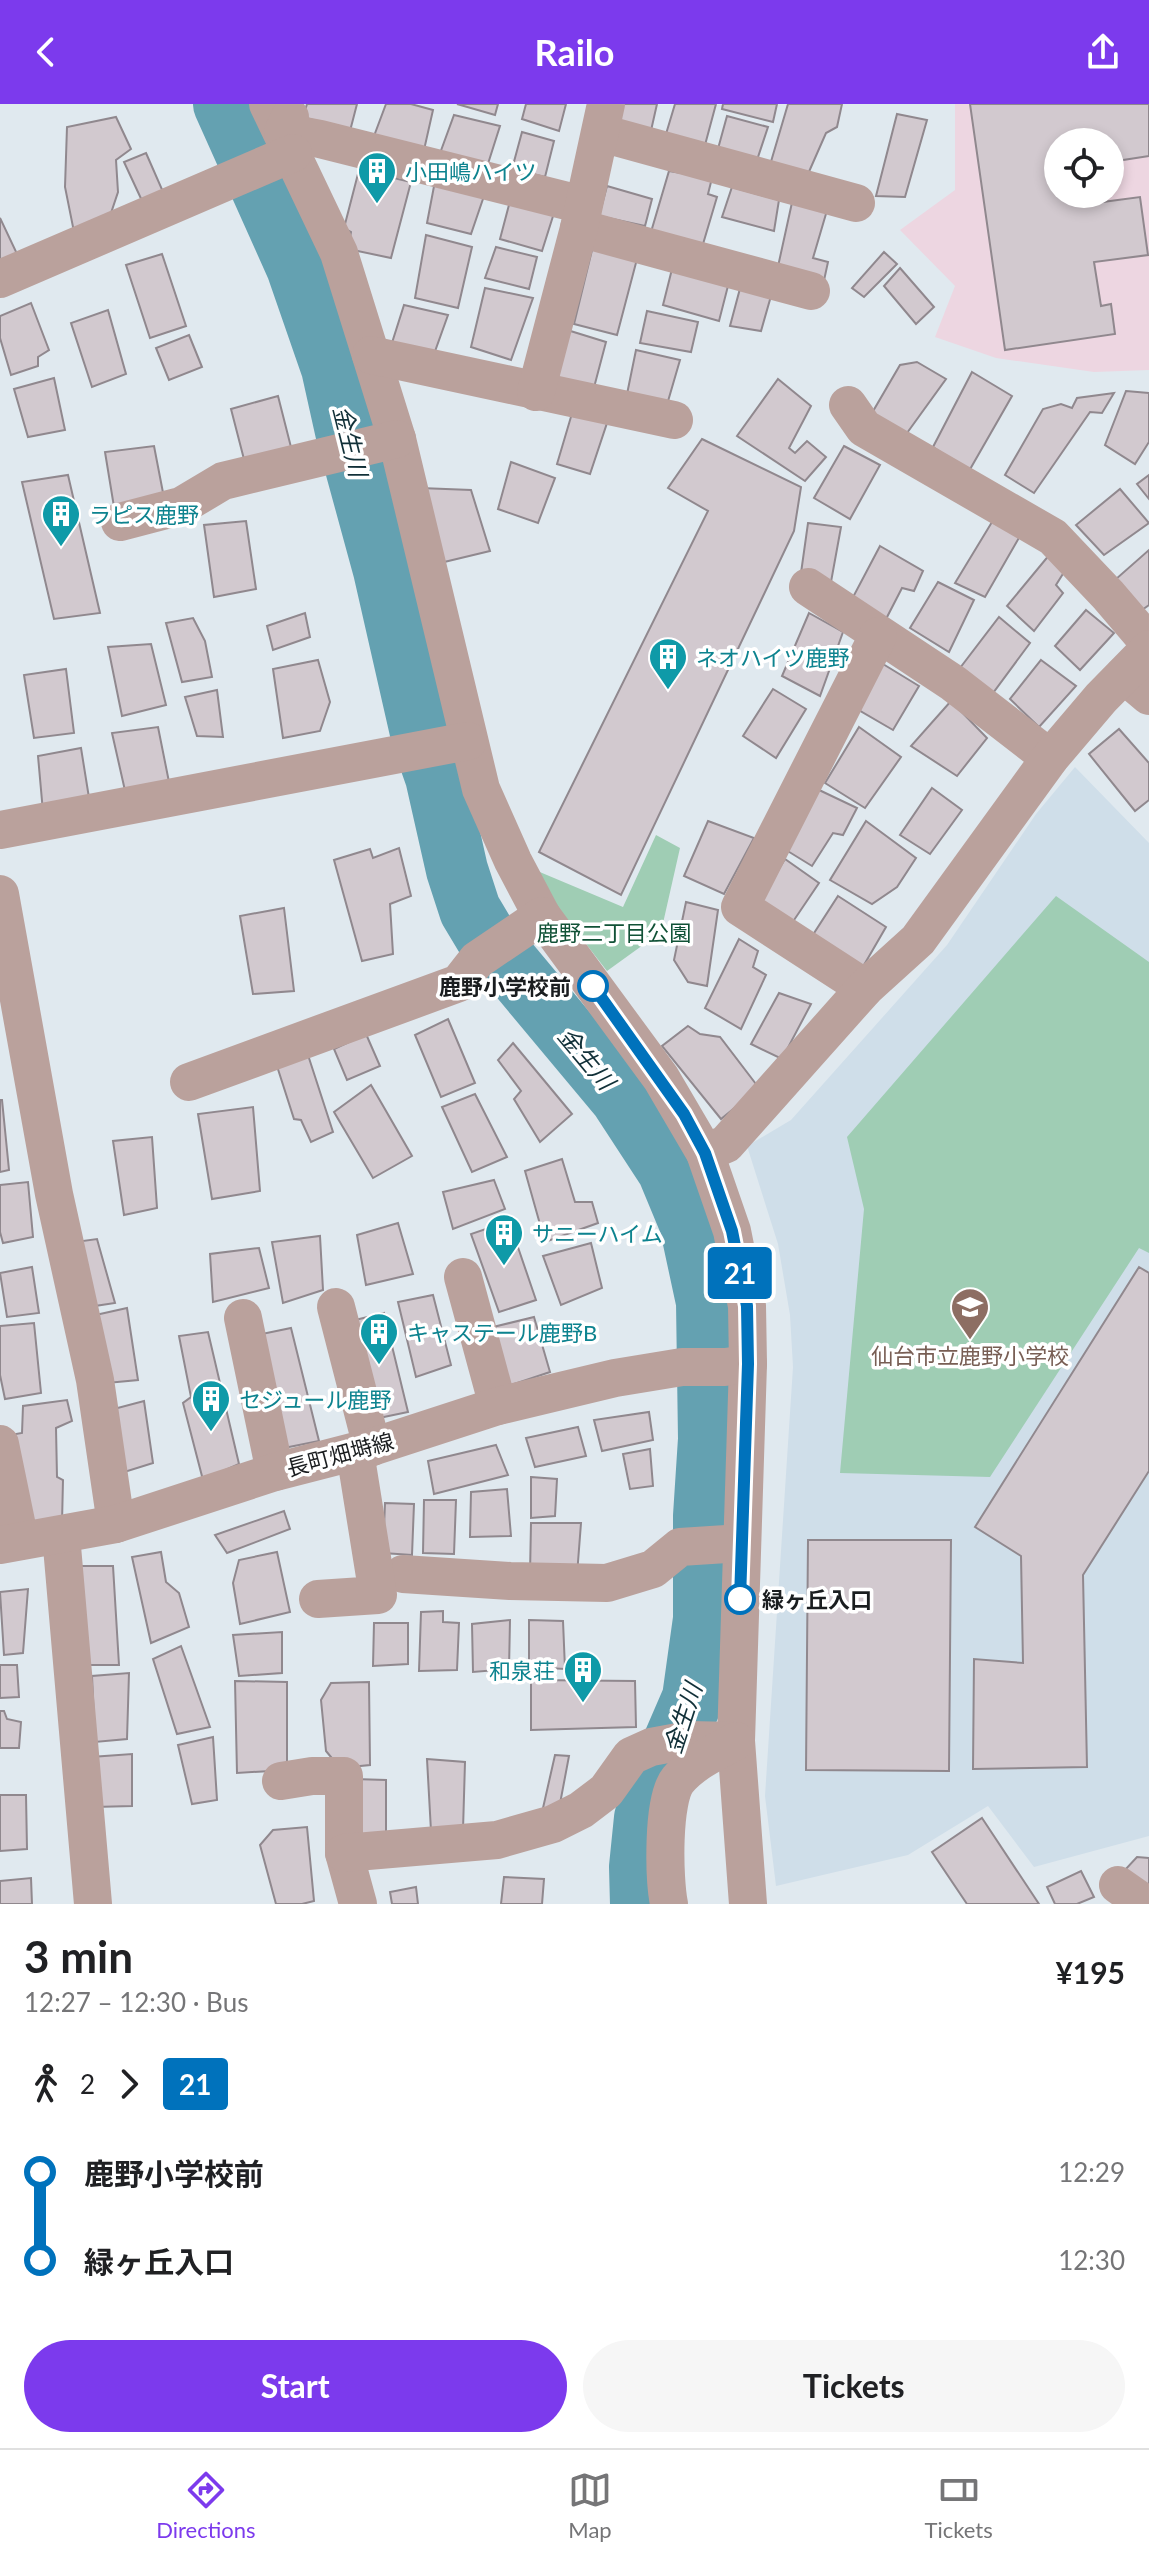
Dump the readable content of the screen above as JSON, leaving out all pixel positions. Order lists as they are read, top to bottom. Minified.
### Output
{"streets":{"street":["長町畑塒線"]},"water":["金生川"],"parks":["鹿野二丁目公園"],"places":{"building":["小田嶋ハイツ","ラピス鹿野","ネオハイツ鹿野","サニーハイム","キャステール鹿野B","セジュール鹿野","和泉荘"],"other":["鹿野小学校前","緑ヶ丘入口"],"school or university":["仙台市立鹿野小学校"]},"lines":["bus line 21"],"page":{"header":"Railo","on_map":"21","heading":["3 min","12:27 – 12:30 · Bus","¥195"],"legs":["2","21"],"list":[{"name":"鹿野小学校前","value":"12:29"},{"name":"緑ヶ丘入口","value":"12:30"}],"buttons":["Start","Tickets"],"tabs":["Directions","Map","Tickets"]}}
